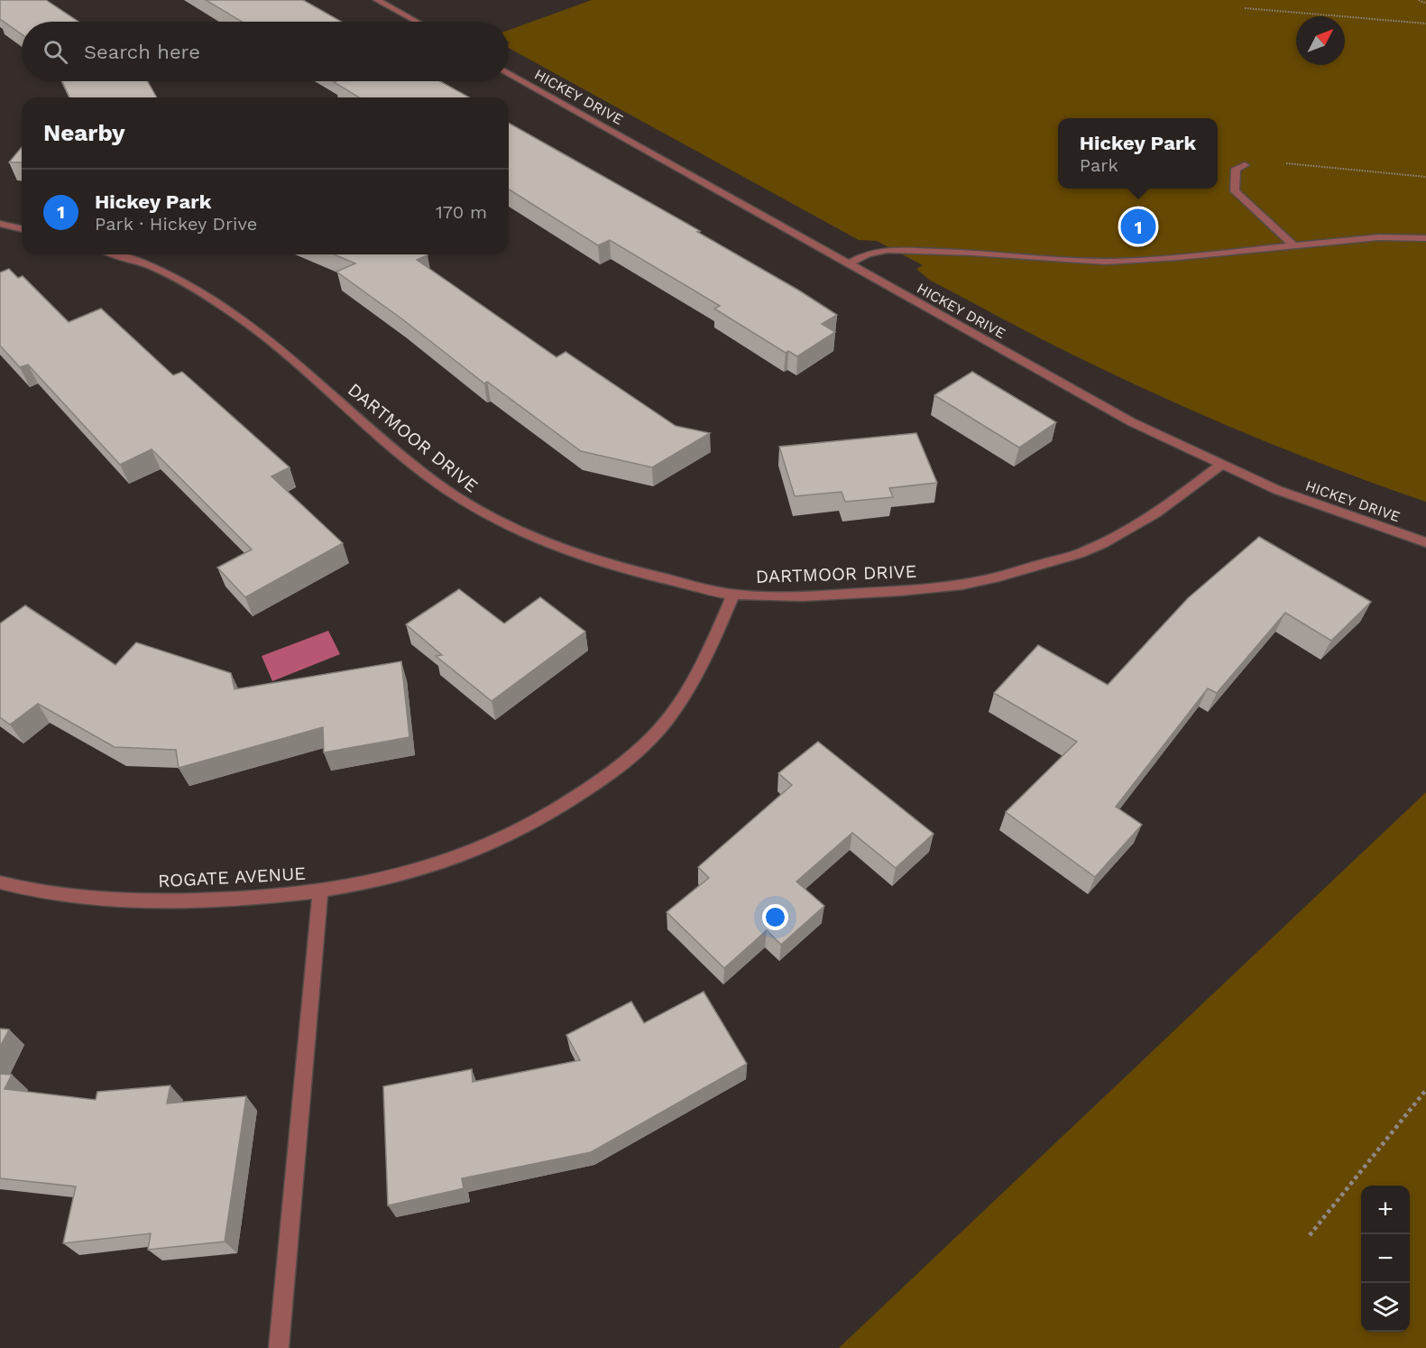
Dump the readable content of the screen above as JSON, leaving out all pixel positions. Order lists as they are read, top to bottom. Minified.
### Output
{"streets":{"street":["HICKEY DRIVE","DARTMOOR DRIVE","ROGATE AVENUE"]},"crossings":[["HICKEY DRIVE","DARTMOOR DRIVE"],["DARTMOOR DRIVE","ROGATE AVENUE"]],"north":"top right","page":{"search":"Search here","heading":"Nearby","popup":["Hickey Park","Park"],"list":[{"mark":"1","name":"Hickey Park","note":"Park · Hickey Drive","value":"170 m"}],"pins":"1","map_buttons":["+","−"]}}
